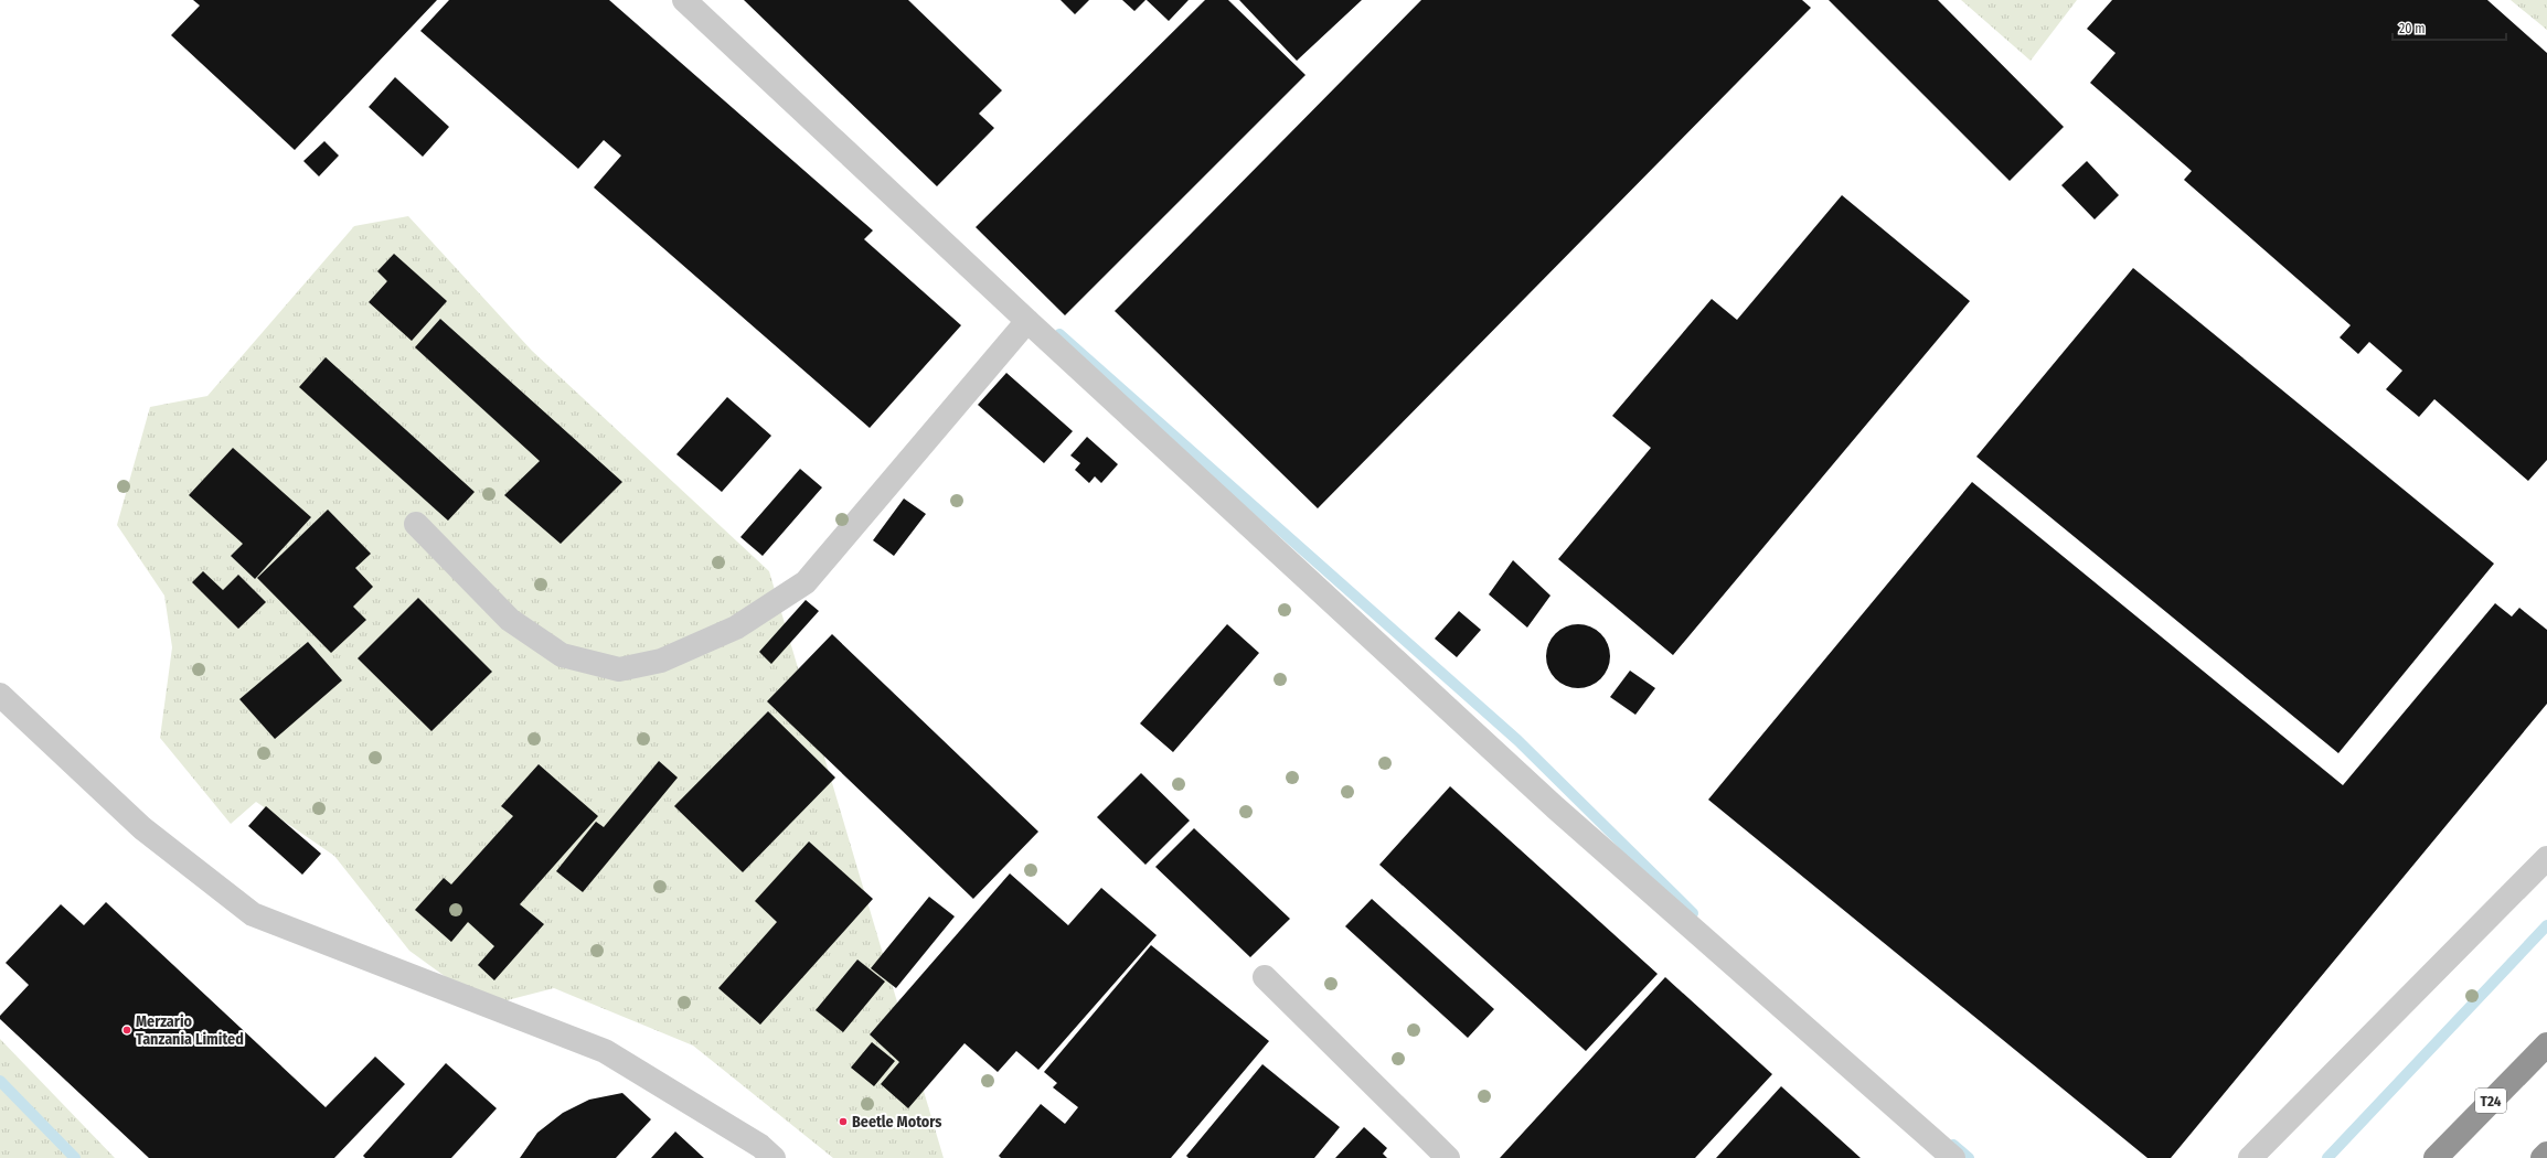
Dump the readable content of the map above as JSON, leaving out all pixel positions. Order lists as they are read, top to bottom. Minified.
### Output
{"streets":{"highway":["T24"]},"places":["Merzario Tanzania Limited","Beetle Motors"],"scale_bar":"20 m"}
